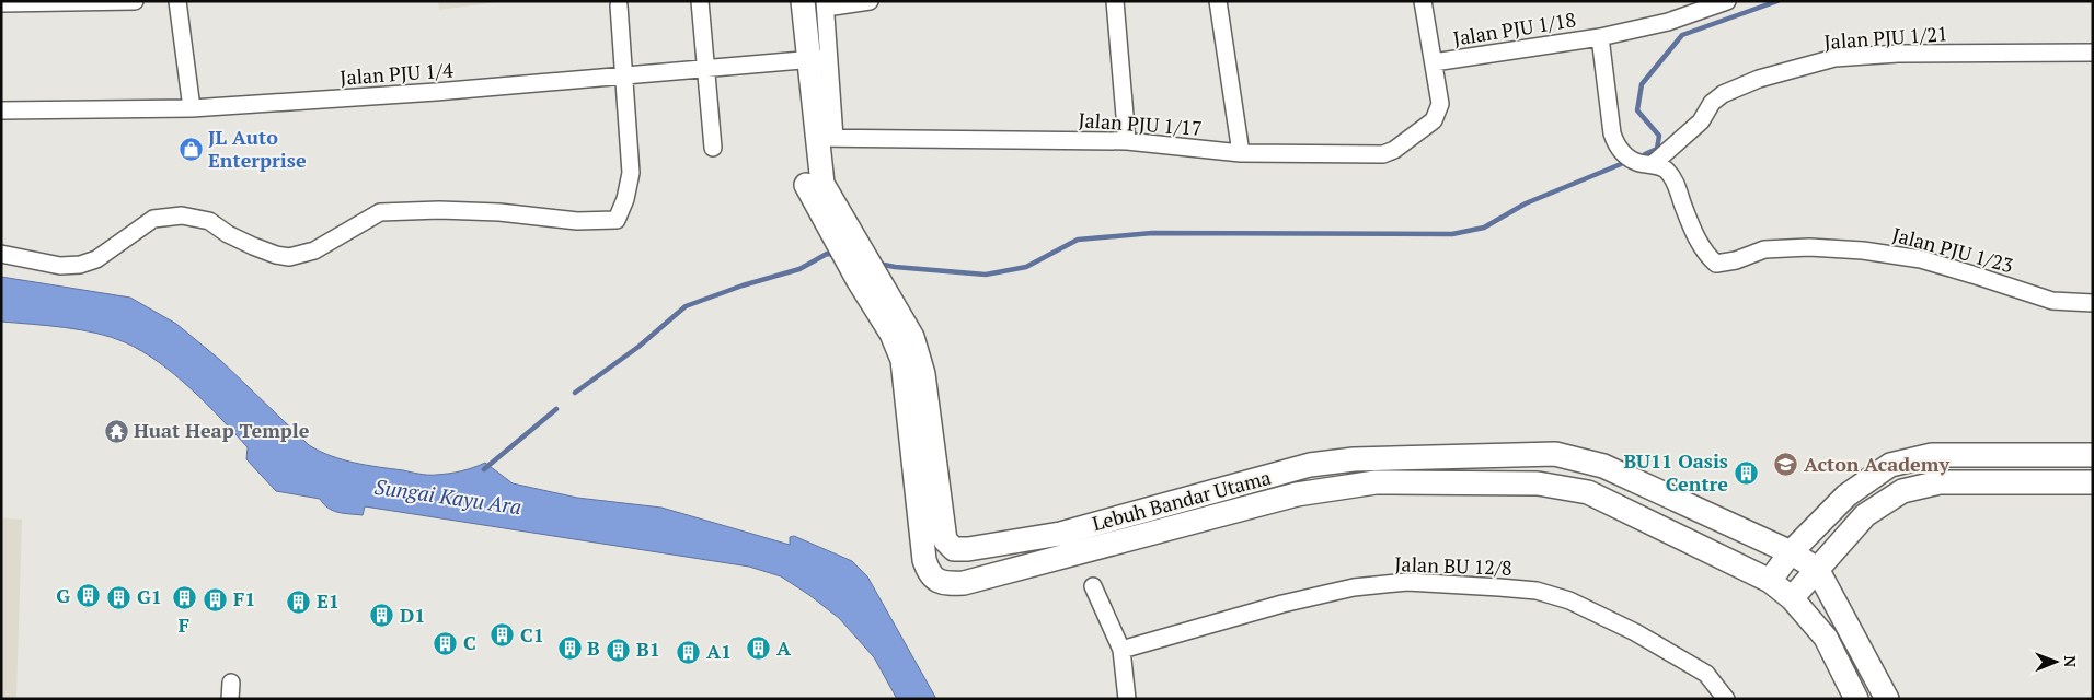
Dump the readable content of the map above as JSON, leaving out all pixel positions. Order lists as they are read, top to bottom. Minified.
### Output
{"streets":{"main road":["Lebuh Bandar Utama"],"street":["Jalan PJU 1/18","Jalan PJU 1/21","Jalan PJU 1/4","Jalan PJU 1/17","Jalan PJU 1/23","Jalan BU 12/8"]},"crossings":[["Jalan PJU 1/18","Jalan PJU 1/17"],["Jalan PJU 1/18","Jalan PJU 1/23"],["Jalan PJU 1/21","Jalan PJU 1/23"],["Jalan PJU 1/4","Lebuh Bandar Utama"],["Jalan PJU 1/17","Lebuh Bandar Utama"]],"water":["Sungai Kayu Ara"],"places":{"shop":["JL Auto Enterprise"],"temple":["Huat Heap Temple"],"school or university":["Acton Academy"],"building":["BU11 Oasis Centre","G","G1","F","F1","E1","D1","C1","C","B","A","B1","A1"]},"north":"right"}
